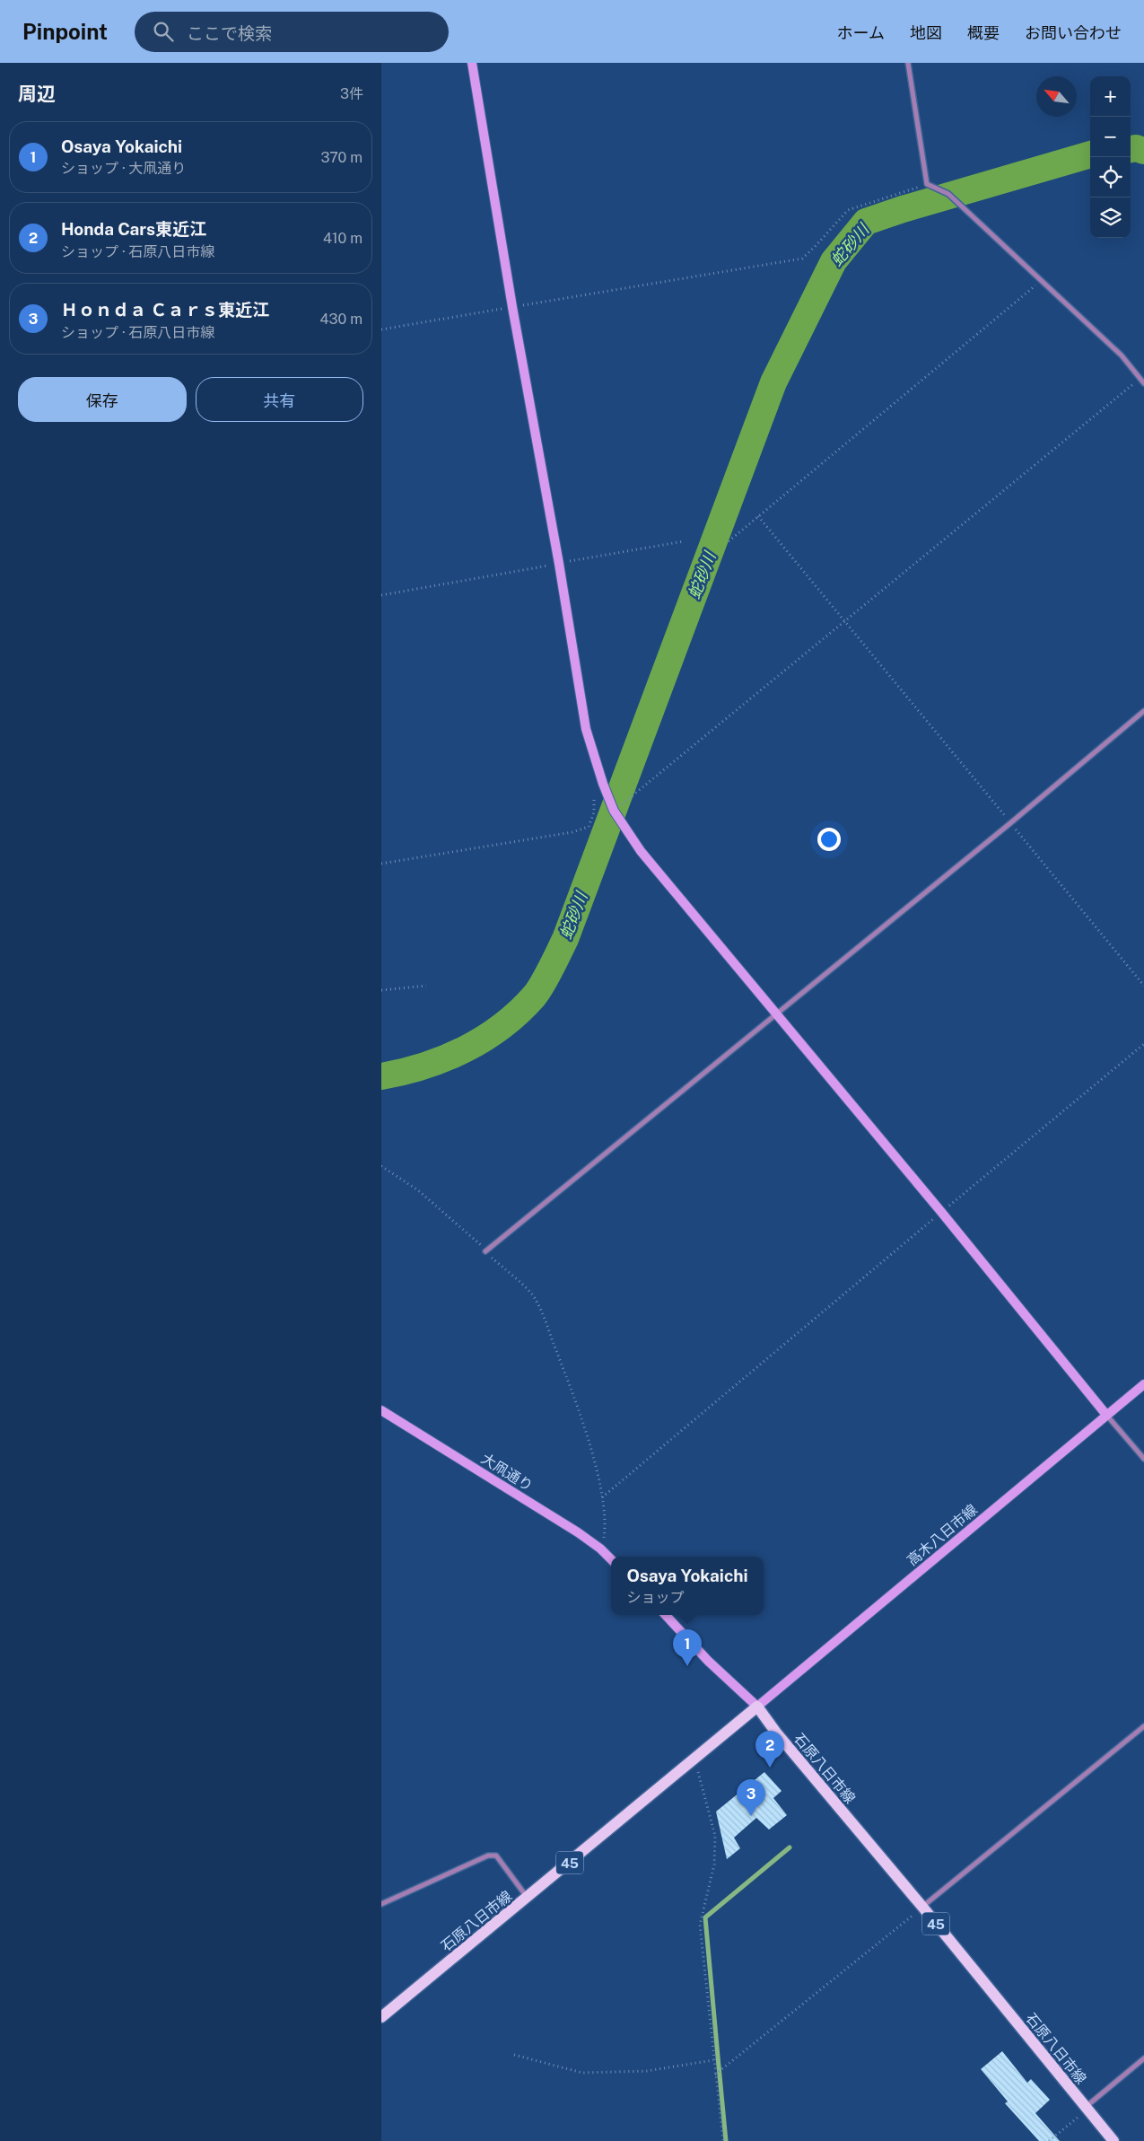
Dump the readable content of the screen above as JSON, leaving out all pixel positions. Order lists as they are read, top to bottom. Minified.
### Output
{"streets":{"main road":["石原八日市線","45"],"street":["大凧通り","高木八日市線"]},"crossings":[["高木八日市線","石原八日市線"]],"water":["蛇砂川"],"north":"top left","page":{"header":"Pinpoint","search":"ここで検索","nav":["ホーム","地図","概要","お問い合わせ"],"heading":["周辺","3件"],"map_buttons":["+","−"],"list":[{"mark":"1","name":"Osaya Yokaichi","note":"ショップ · 大凧通り","value":"370 m"},{"mark":"2","name":"Honda Cars東近江","note":"ショップ · 石原八日市線","value":"410 m"},{"mark":"3","name":"Ｈｏｎｄａ Ｃａｒｓ東近江","note":"ショップ · 石原八日市線","value":"430 m"}],"buttons":["保存","共有"],"popup":["Osaya Yokaichi","ショップ"],"pins":["1","2","3"]}}
